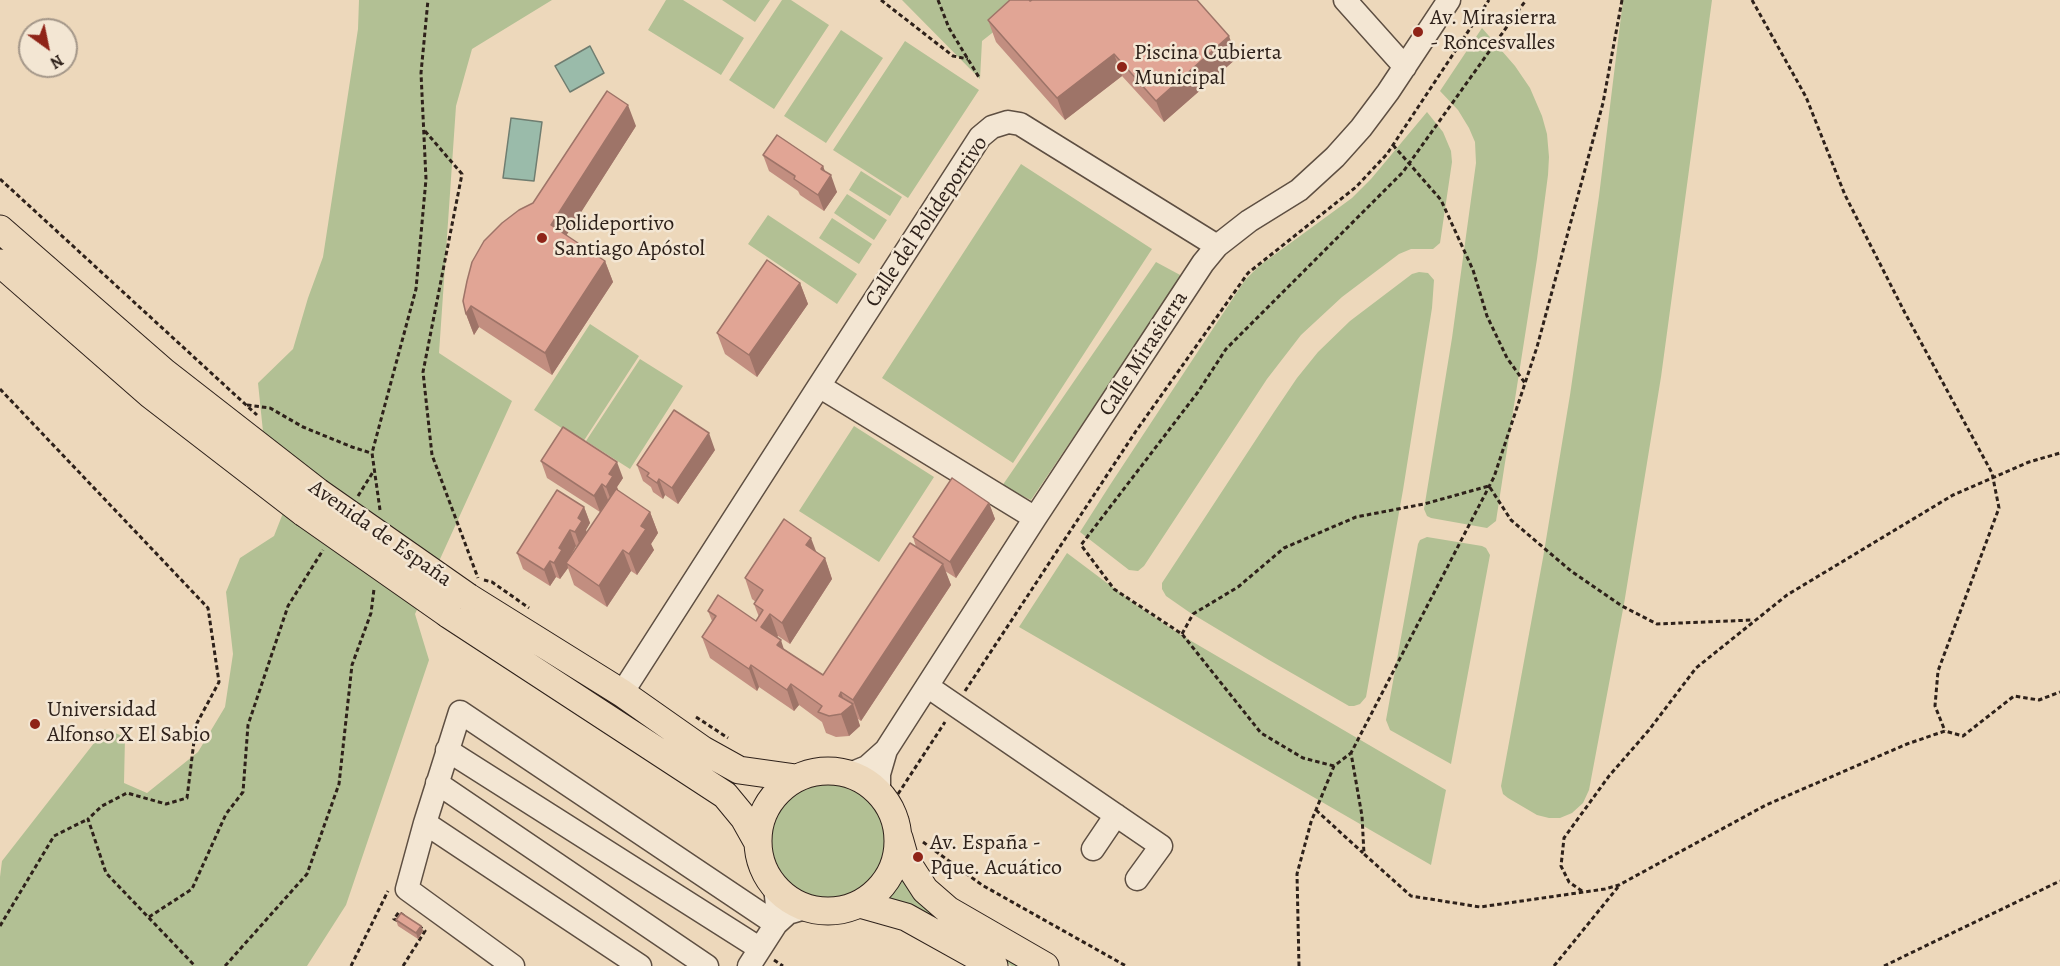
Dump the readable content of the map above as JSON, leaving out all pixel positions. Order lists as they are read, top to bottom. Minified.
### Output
{"streets":{"main road":["Avenida de España"],"street":["Calle del Polideportivo","Calle Mirasierra"]},"crossings":[["Calle del Polideportivo","Calle Mirasierra"],["Calle del Polideportivo","Avenida de España"],["Calle Mirasierra","Avenida de España"]],"places":["Av. Mirasierra - Roncesvalles","Piscina Cubierta Municipal","Polideportivo Santiago Apóstol","Universidad Alfonso X El Sabio","Av. España - Pque. Acuático"],"north":"bottom right"}
